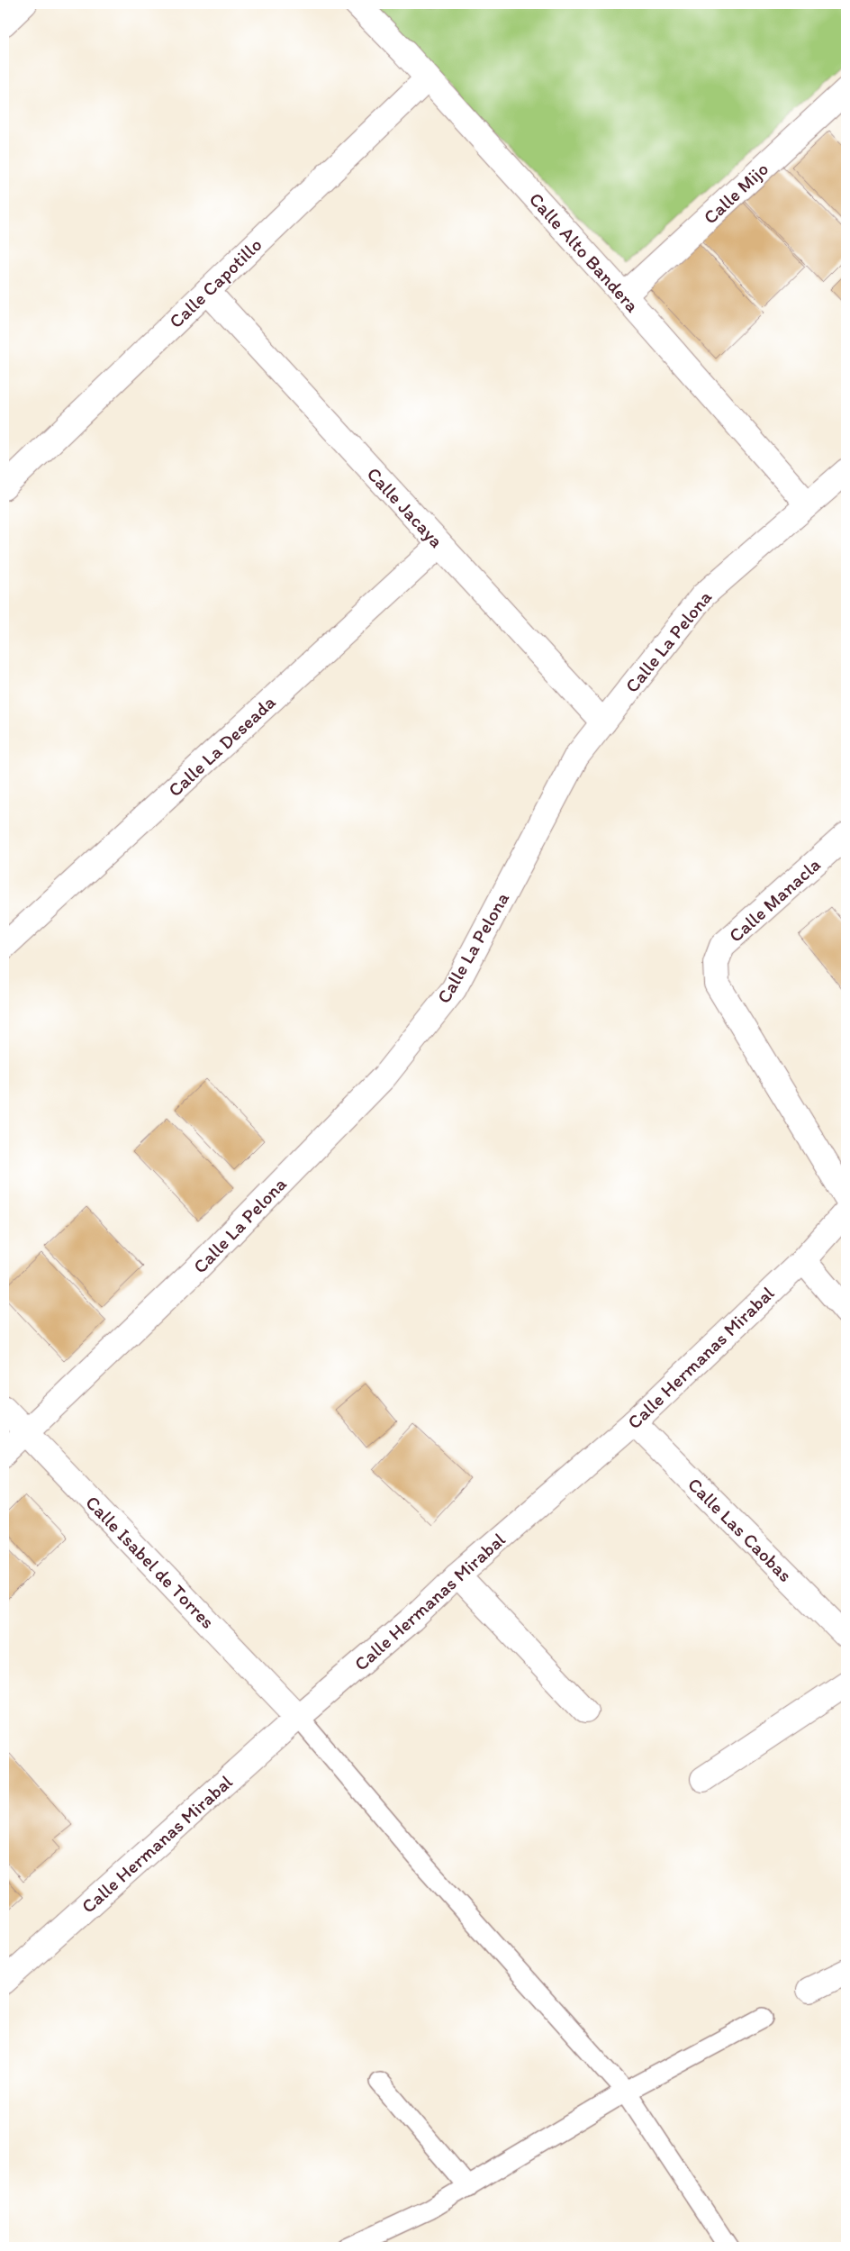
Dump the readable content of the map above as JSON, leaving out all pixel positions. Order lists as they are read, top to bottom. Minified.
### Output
{"streets":{"street":["Calle Mijo","Calle Alto Bandera","Calle Capotillo","Calle Jacaya","Calle La Pelona","Calle La Deseada","Calle Manacla","Calle Hermanas Mirabal","Calle Las Caobas","Calle Isabel de Torres"]},"crossings":[["Calle Mijo","Calle Alto Bandera"],["Calle Alto Bandera","Calle Capotillo"],["Calle Alto Bandera","Calle La Pelona"],["Calle Capotillo","Calle Jacaya"],["Calle Jacaya","Calle La Pelona"],["Calle Jacaya","Calle La Deseada"],["Calle La Pelona","Calle Isabel de Torres"],["Calle Hermanas Mirabal","Calle Las Caobas"],["Calle Hermanas Mirabal","Calle Isabel de Torres"]]}
